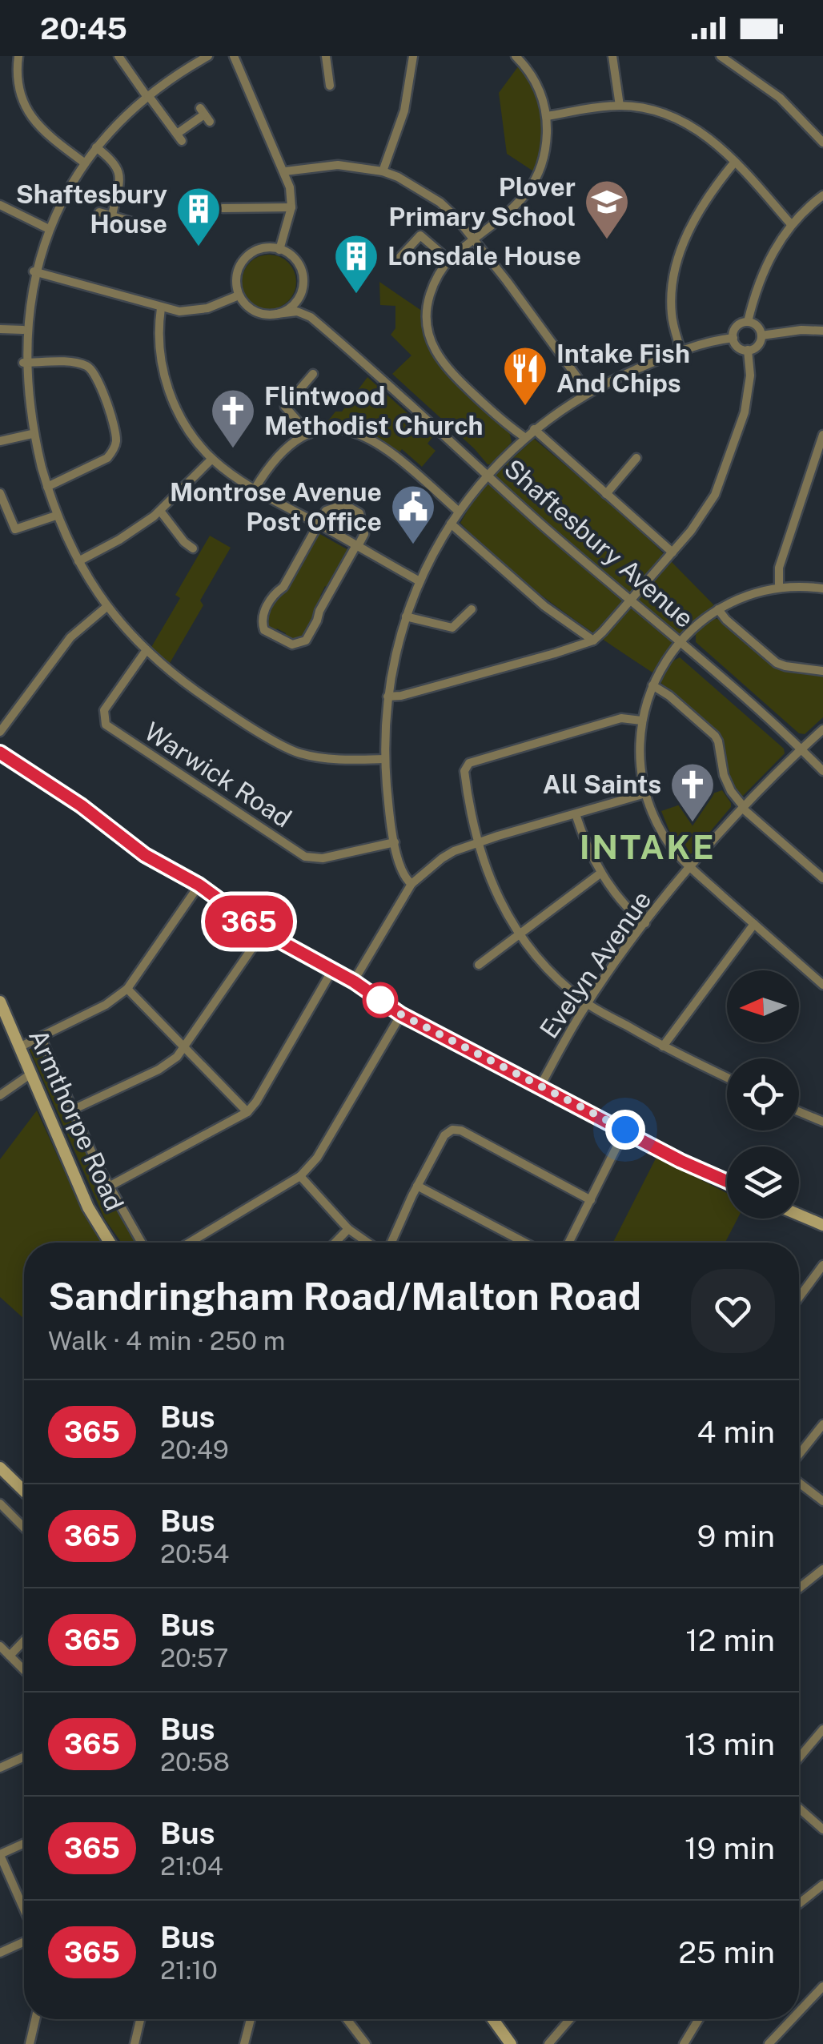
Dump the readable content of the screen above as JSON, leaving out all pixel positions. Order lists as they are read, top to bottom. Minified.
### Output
{"streets":{"street":["Shaftesbury Avenue","Warwick Road","Evelyn Avenue","Armthorpe Road"]},"crossings":[["Shaftesbury Avenue","Evelyn Avenue"]],"districts":["INTAKE"],"places":{"school or university":["Plover Primary School"],"building":["Shaftesbury House","Lonsdale House"],"restaurant":["Intake Fish And Chips"],"church":["Flintwood Methodist Church","All Saints"],"public building":["Montrose Avenue Post Office"]},"lines":["bus line 365"],"north":"left","page":{"status":"20:45","on_map":"365","heading":["Sandringham Road/Malton Road","Walk · 4 min · 250 m"],"list":[{"mark":"365","name":"Bus","note":"20:49","value":"4 min"},{"mark":"365","name":"Bus","note":"20:54","value":"9 min"},{"mark":"365","name":"Bus","note":"20:57","value":"12 min"},{"mark":"365","name":"Bus","note":"20:58","value":"13 min"},{"mark":"365","name":"Bus","note":"21:04","value":"19 min"},{"mark":"365","name":"Bus","note":"21:10","value":"25 min"}]}}
